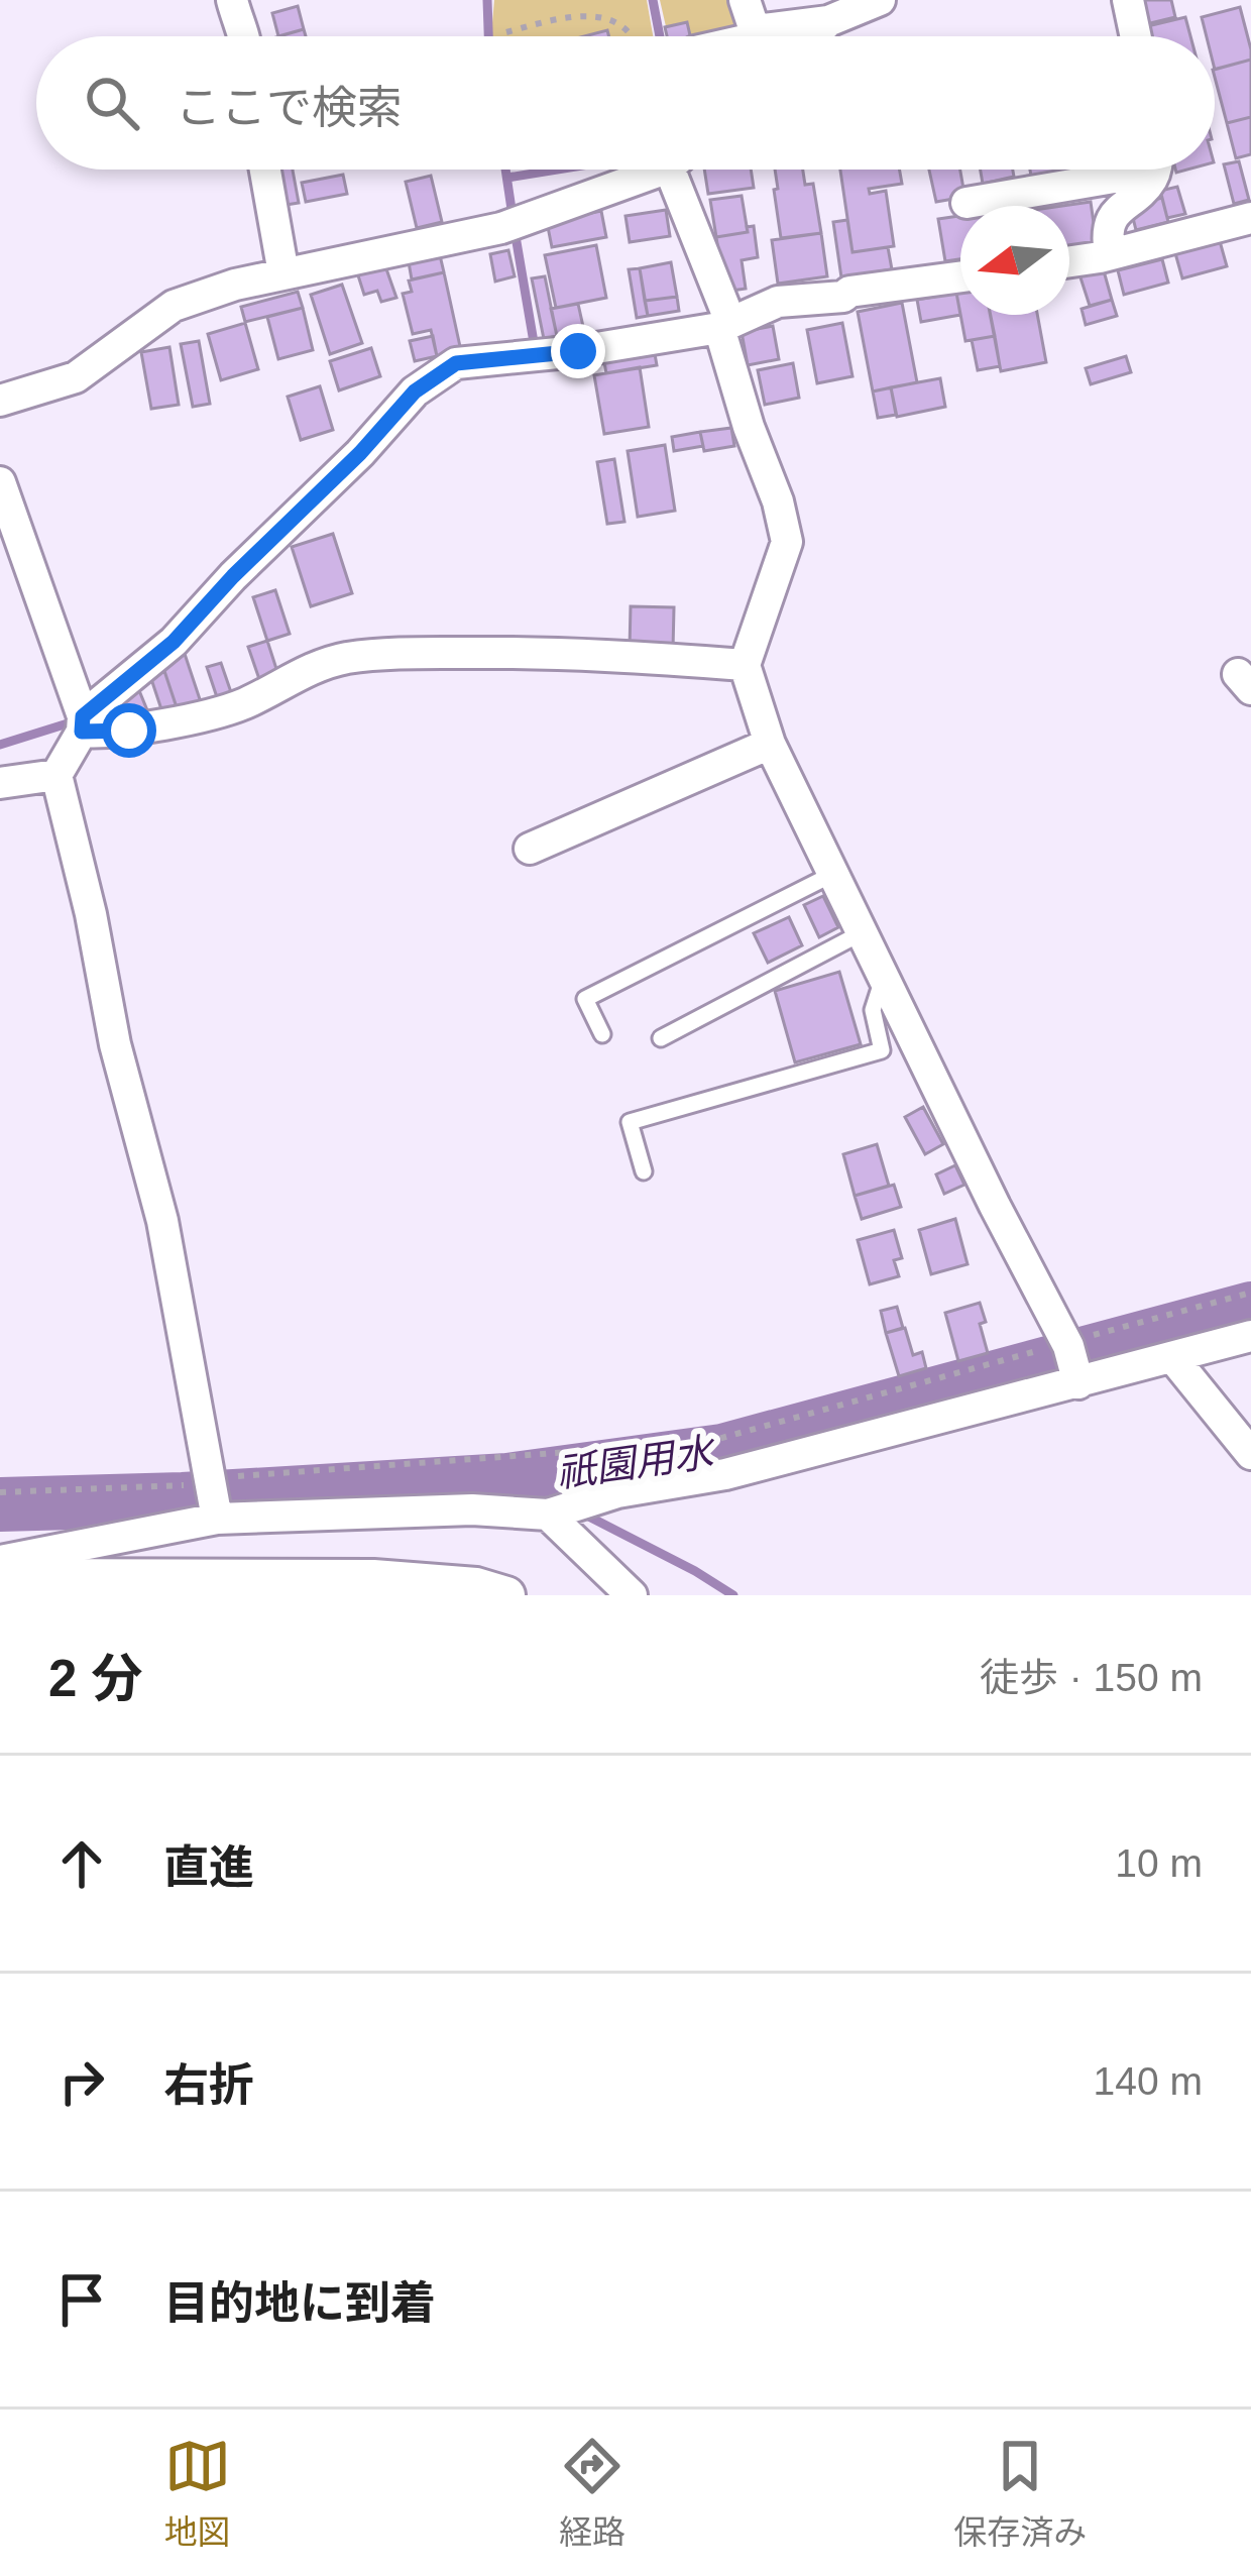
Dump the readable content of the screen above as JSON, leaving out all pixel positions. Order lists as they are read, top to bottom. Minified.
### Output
{"water":["祇園用水"],"north":"left","page":{"search":"ここで検索","heading":["2 分","徒歩 · 150 m"],"list":[["直進","10 m"],["右折","140 m"],"目的地に到着"],"nav":["地図","経路","保存済み"]}}
